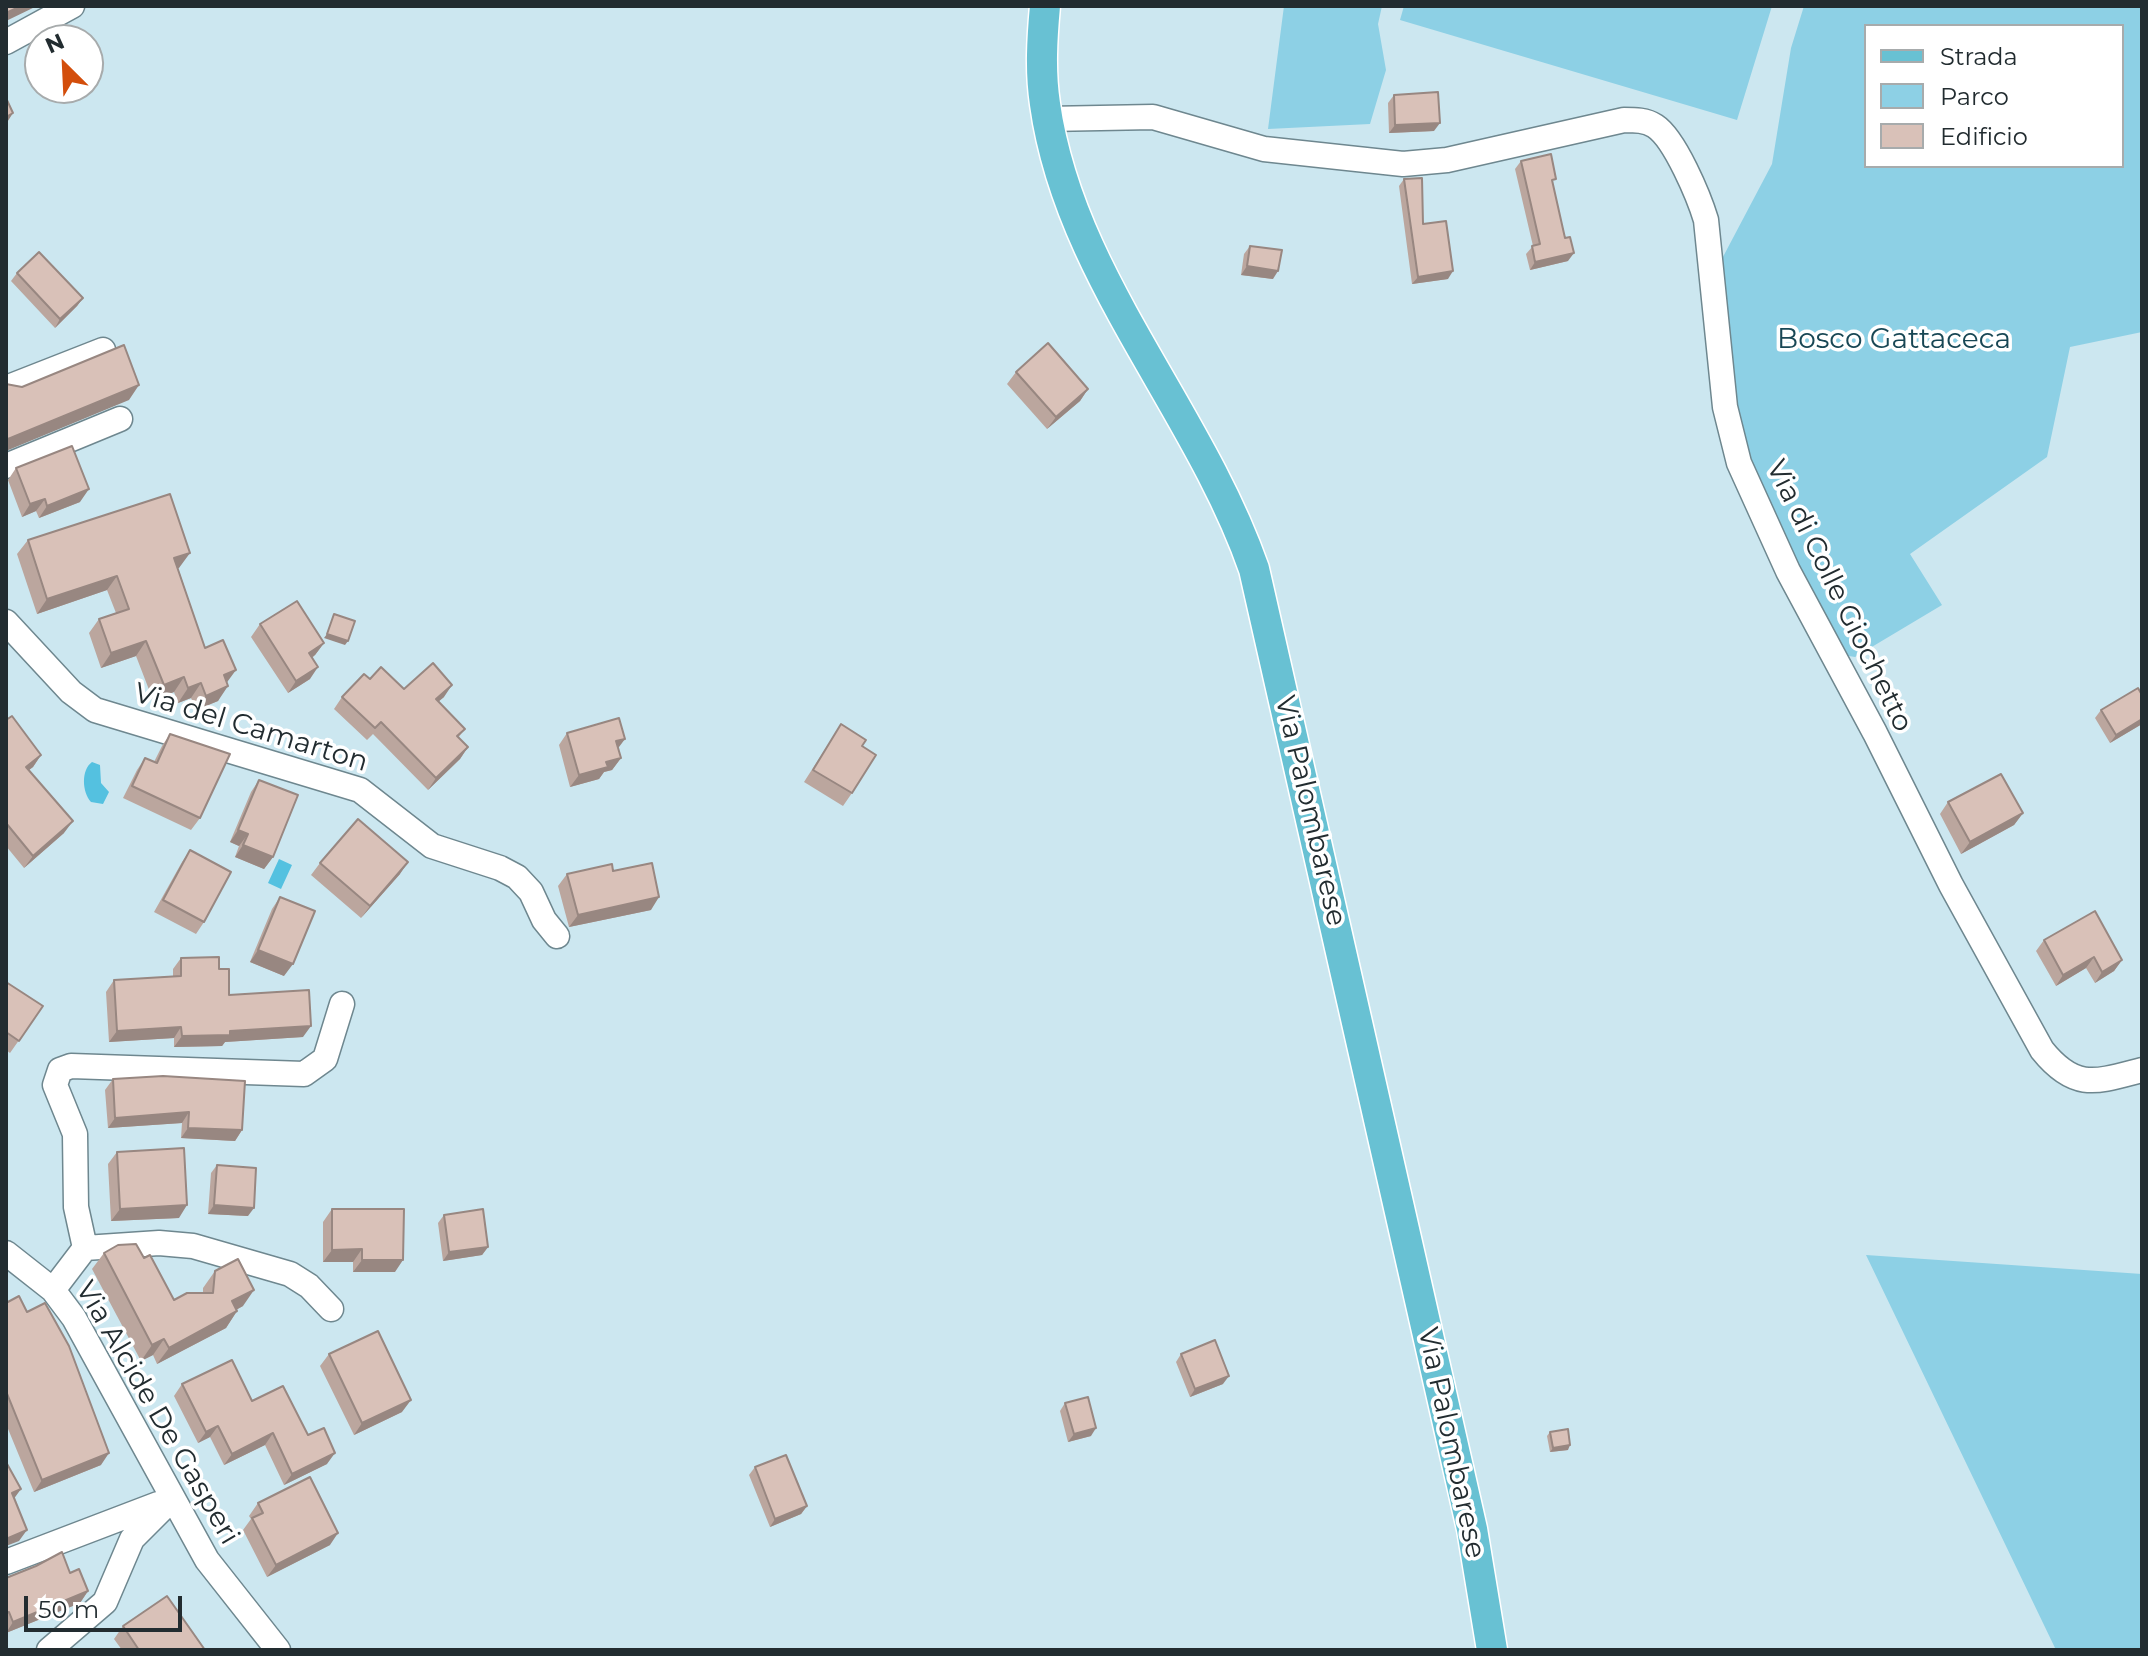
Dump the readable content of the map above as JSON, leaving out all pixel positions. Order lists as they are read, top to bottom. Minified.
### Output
{"streets":{"main road":["Via Palombarese"],"street":["Via di Colle Giochetto","Via del Camarton","Via Alcide De Gasperi"]},"crossings":[["Via di Colle Giochetto","Via Palombarese"]],"parks":["Bosco Gattaceca"],"legend":["Strada","Parco","Edificio"],"scale_bar":"50 m","north":"top left"}
